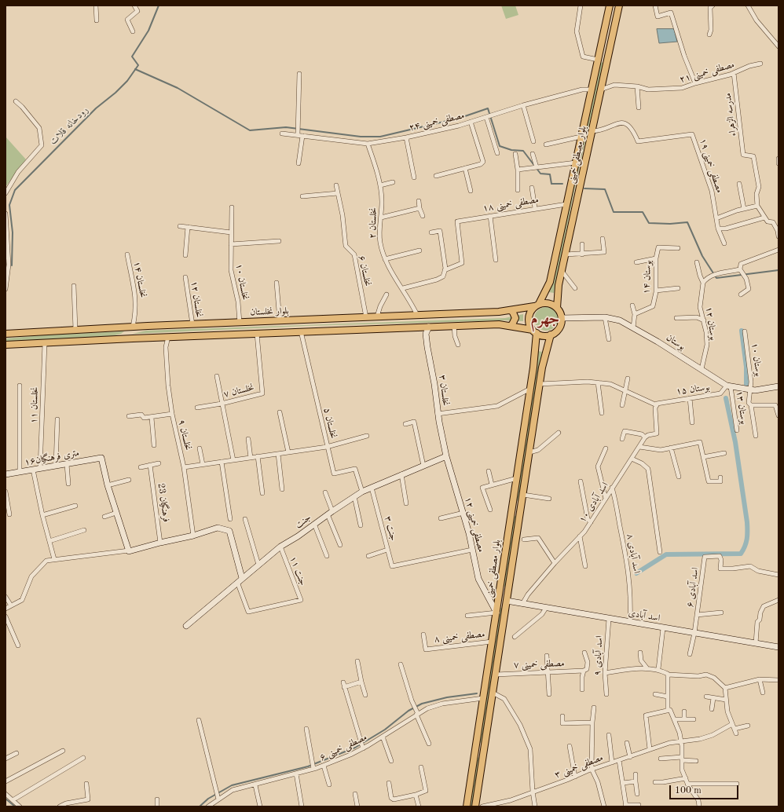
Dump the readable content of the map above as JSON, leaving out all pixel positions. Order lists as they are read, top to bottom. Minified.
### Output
{"streets":{"main road":["بلوار مصطفی خمینی","بلوار نخلستان"],"street":["مصطفی خمینی ۲۱","مدرسه الزهراء","مصطفی خمینی ۲۴","مصطفی خمینی ۱۹","مصطفی خمینی ۱۸","نخلستان ۲","نخلستان ۶","بوستان ۱۴","نخلستان ۱۴","نخلستان ۱۰","نخلستان ۱۲","۱۲ بوستان","بوستان","بوستان ۱۰","بوستان ۱۵","نخلستان ۳","نخلستان ۷","نخلستان ۱۱","بوستان ۱۳","نخلستان ۵","نخلستان ۹","۱۶متری فرهنگیان","فرهنگیان 23","اسد آبادی ۱۰","جنت","مصطفی خمینی ۱۲","جنت ۳","اسد آبادی ۸","جنت ۱۱","اسد آبادی ۶","اسد آبادی","مصطفی خمینی ۸","اسد آبادی ۹","مصطفی خمینی ۷","مصطفی خمینی ۶","مصطفی خمینی ۳"]},"crossings":[["مصطفی خمینی ۲۱","مدرسه الزهراء"],["مصطفی خمینی ۲۱","بلوار مصطفی خمینی"],["مصطفی خمینی ۲۴","بلوار مصطفی خمینی"],["مصطفی خمینی ۲۴","نخلستان ۲"],["بلوار مصطفی خمینی","مصطفی خمینی ۱۹"],["بلوار مصطفی خمینی","مصطفی خمینی ۱۸"],["بلوار مصطفی خمینی","بلوار نخلستان"],["بلوار مصطفی خمینی","بوستان"],["بلوار مصطفی خمینی","مصطفی خمینی ۱۲"],["بلوار مصطفی خمینی","اسد آبادی"],["بلوار مصطفی خمینی","مصطفی خمینی ۸"],["بلوار مصطفی خمینی","مصطفی خمینی ۷"],["بلوار مصطفی خمینی","مصطفی خمینی ۶"],["نخلستان ۲","بلوار نخلستان"],["نخلستان ۶","بلوار نخلستان"],["بوستان ۱۴","بوستان"],["نخلستان ۱۴","بلوار نخلستان"],["نخلستان ۱۰","بلوار نخلستان"],["نخلستان ۱۲","بلوار نخلستان"],["بلوار نخلستان","بوستان"],["۱۲ بوستان","بوستان"],["بوستان","بوستان ۱۰"],["بوستان","بوستان ۱۵"],["بوستان","بوستان ۱۳"],["بوستان ۱۵","بوستان ۱۳"],["بوستان ۱۵","اسد آبادی ۱۰"],["نخلستان ۳","جنت"],["نخلستان ۳","مصطفی خمینی ۱۲"],["نخلستان ۱۱","۱۶متری فرهنگیان"],["نخلستان ۵","جنت"],["اسد آبادی ۱۰","اسد آبادی ۸"],["اسد آبادی ۱۰","اسد آبادی"],["جنت","مصطفی خمینی ۱۲"],["جنت","جنت ۳"],["جنت","جنت ۱۱"],["مصطفی خمینی ۱۲","جنت ۳"],["اسد آبادی ۸","اسد آبادی"],["اسد آبادی ۶","اسد آبادی"],["اسد آبادی","اسد آبادی ۹"]],"districts":["جهرم"],"water":["رودخانه قلات"],"scale_bar":"100 m"}
